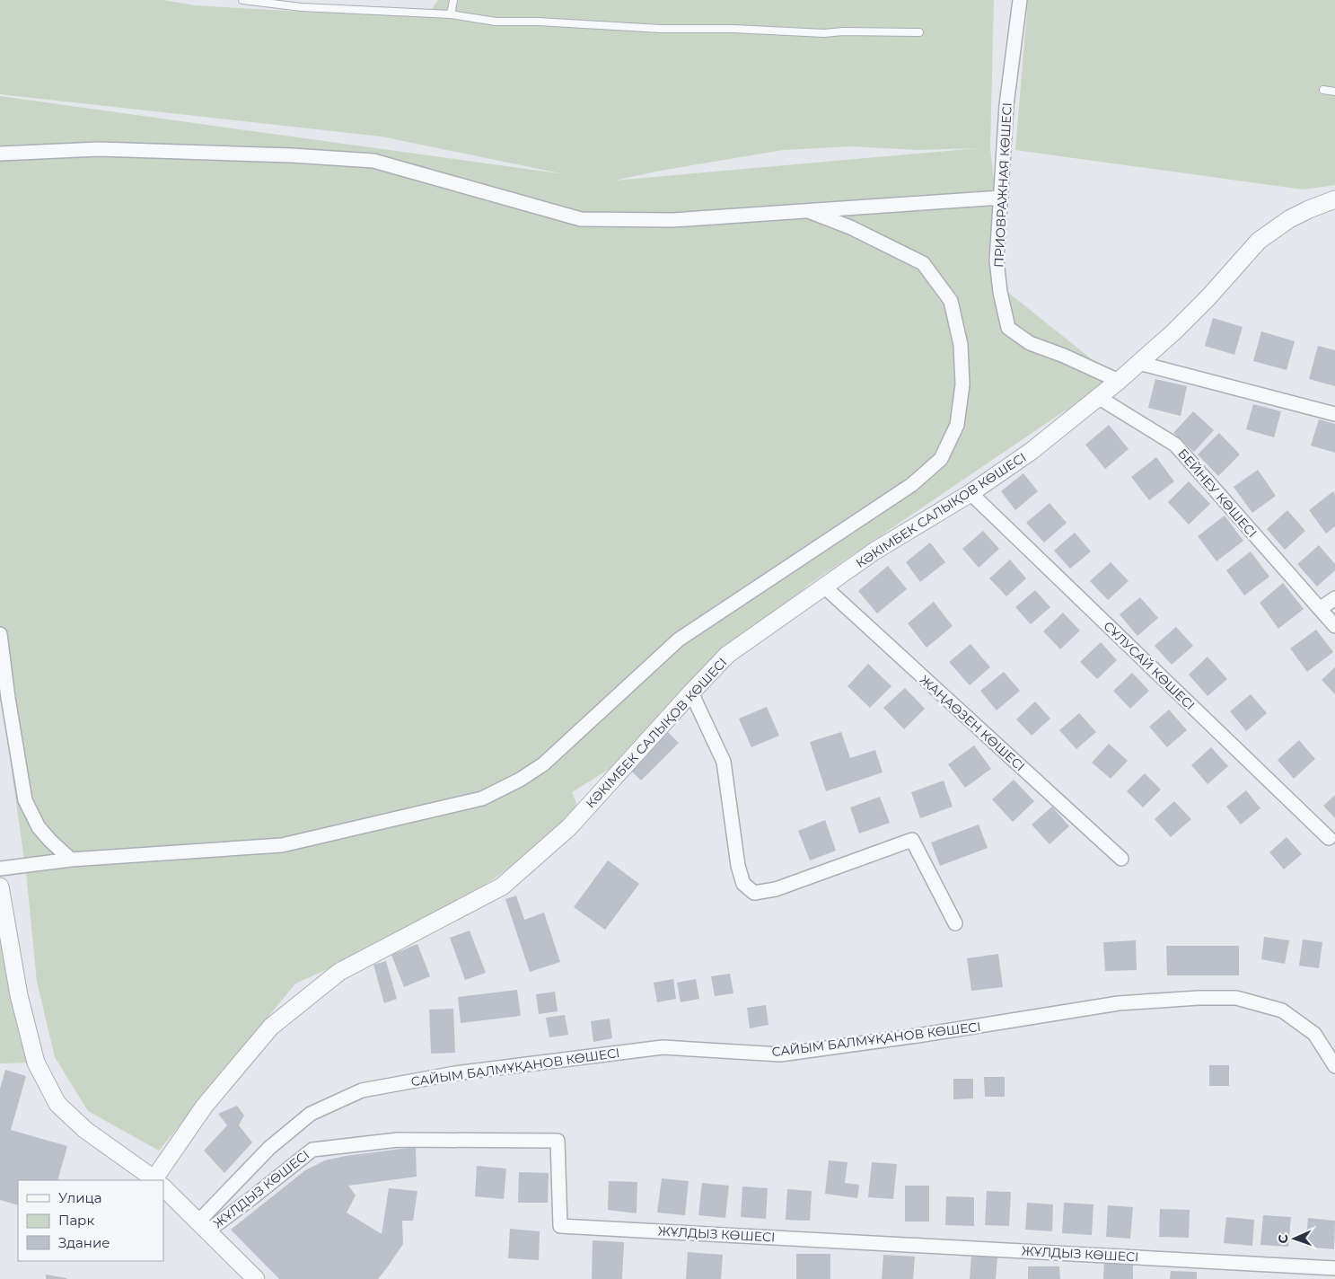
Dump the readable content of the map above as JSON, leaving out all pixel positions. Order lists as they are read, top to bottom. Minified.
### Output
{"streets":{"street":["ПРИОВРАЖНАЯ КӨШЕСІ","БЕЙНЕУ КӨШЕСІ","КӘКІМБЕК САЛЫҚОВ КӨШЕСІ","СҰЛУСАЙ КӨШЕСІ","ЖАҢАӨЗЕН КӨШЕСІ","САЙЫМ БАЛМҰҚАНОВ КӨШЕСІ","ЖҰЛДЫЗ КӨШЕСІ"]},"crossings":[["ПРИОВРАЖНАЯ КӨШЕСІ","КӘКІМБЕК САЛЫҚОВ КӨШЕСІ"],["БЕЙНЕУ КӨШЕСІ","КӘКІМБЕК САЛЫҚОВ КӨШЕСІ"],["КӘКІМБЕК САЛЫҚОВ КӨШЕСІ","СҰЛУСАЙ КӨШЕСІ"],["КӘКІМБЕК САЛЫҚОВ КӨШЕСІ","ЖАҢАӨЗЕН КӨШЕСІ"],["САЙЫМ БАЛМҰҚАНОВ КӨШЕСІ","ЖҰЛДЫЗ КӨШЕСІ"]],"legend":["Улица","Парк","Здание"],"north":"left"}
